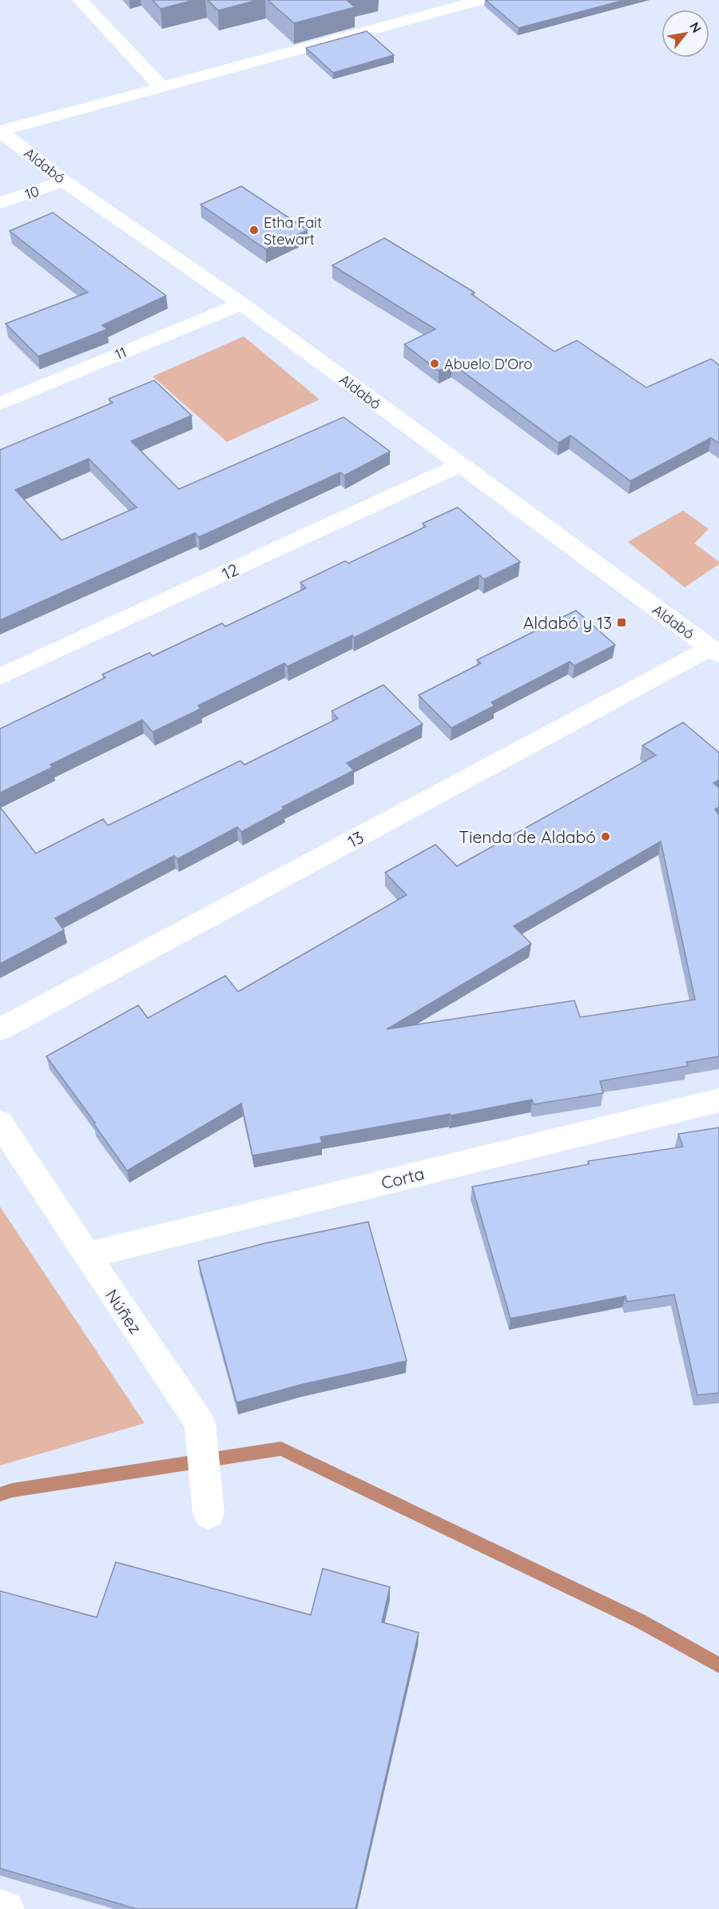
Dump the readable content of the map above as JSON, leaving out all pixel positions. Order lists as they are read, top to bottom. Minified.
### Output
{"streets":{"street":["Aldabó","10","11","12","13","Corta","Núñez"]},"crossings":[["Aldabó","10"],["Aldabó","11"],["Aldabó","12"],["Aldabó","13"],["Corta","Núñez"]],"places":{"other":["Etha Fait Stewart","Abuelo D'Oro","Tienda de Aldabó"],"transit":["Aldabó y 13"]},"north":"top right"}
